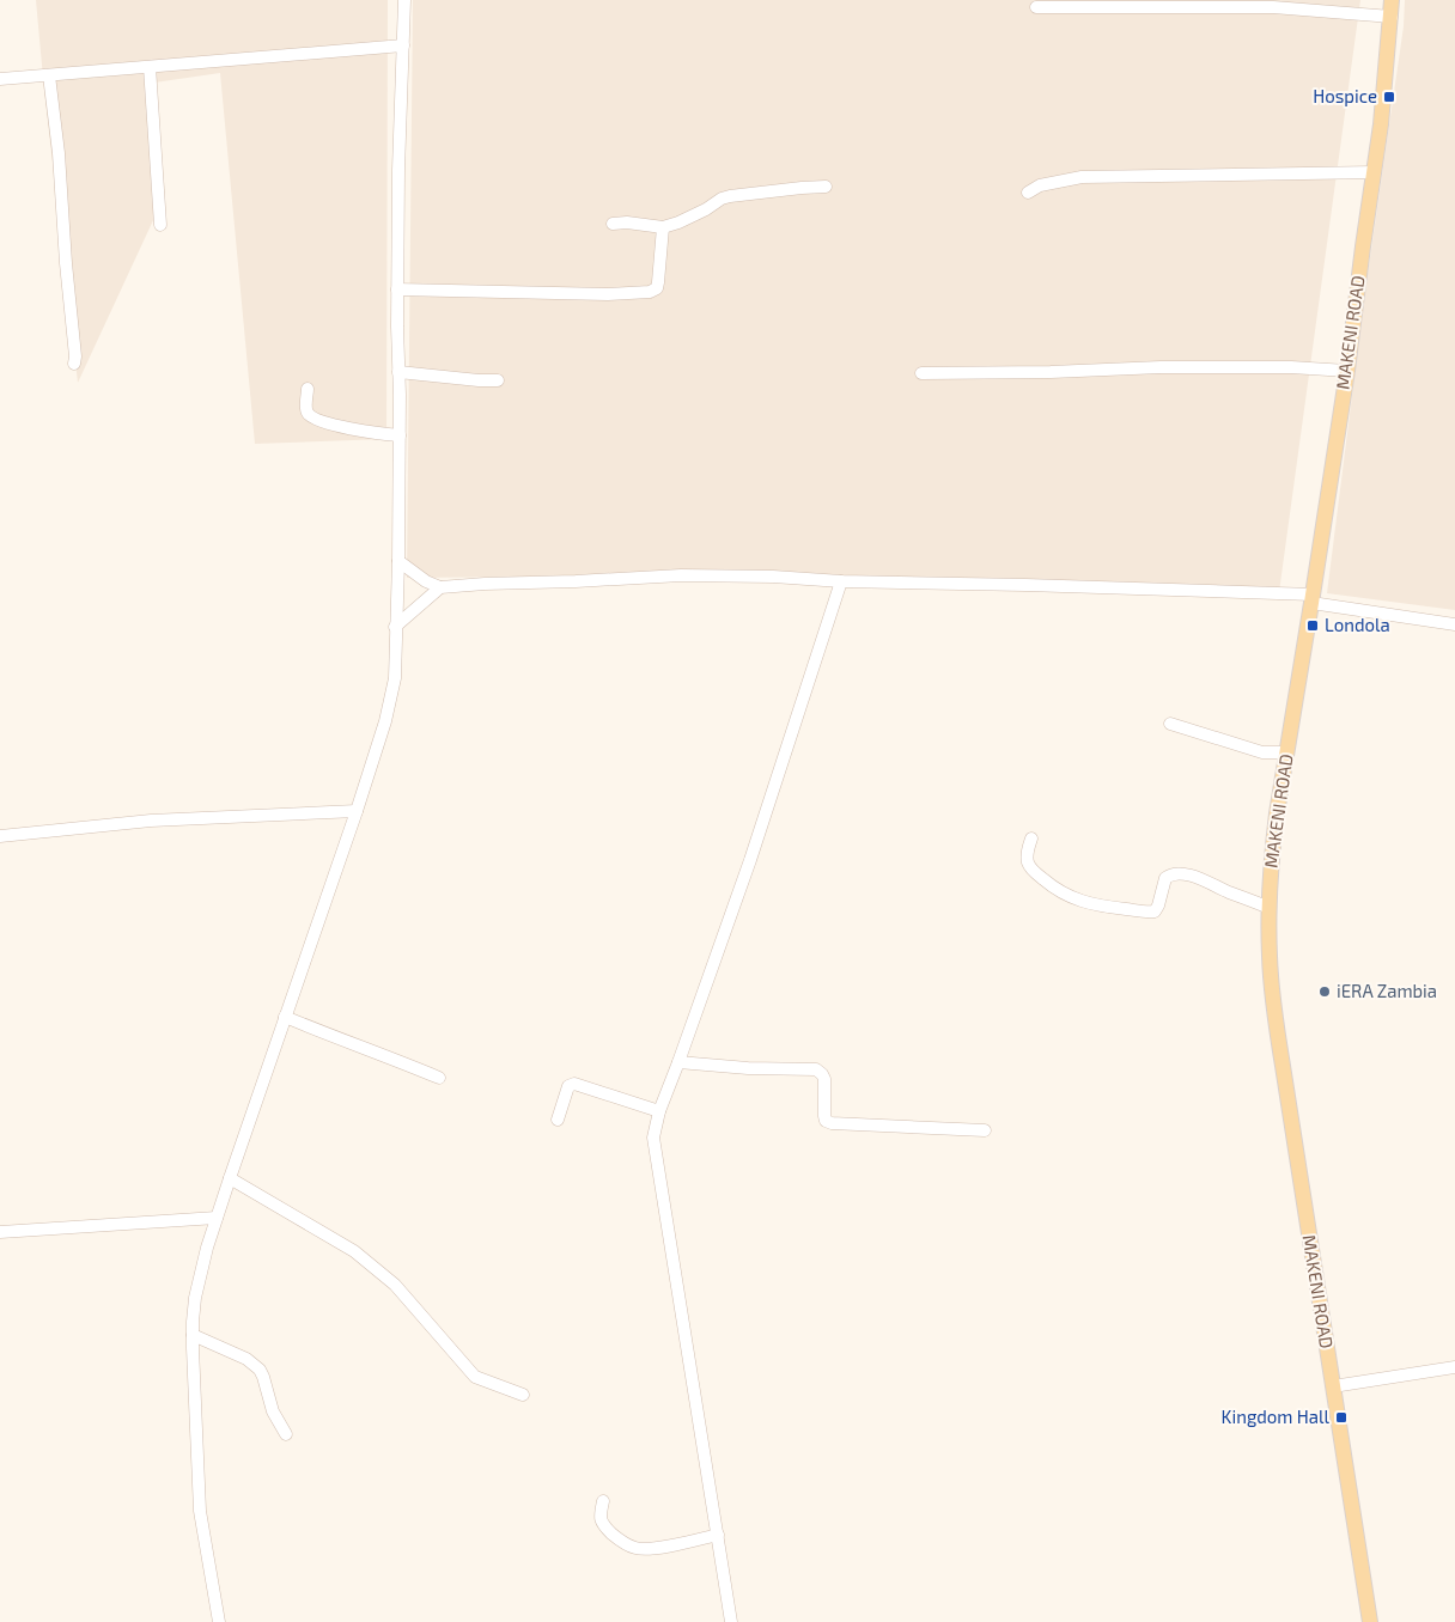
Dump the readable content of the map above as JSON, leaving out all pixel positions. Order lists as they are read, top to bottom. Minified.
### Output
{"streets":{"main road":["MAKENI ROAD"]},"places":{"transit":["Hospice","Londola","Kingdom Hall"],"other":["iERA Zambia"]}}
